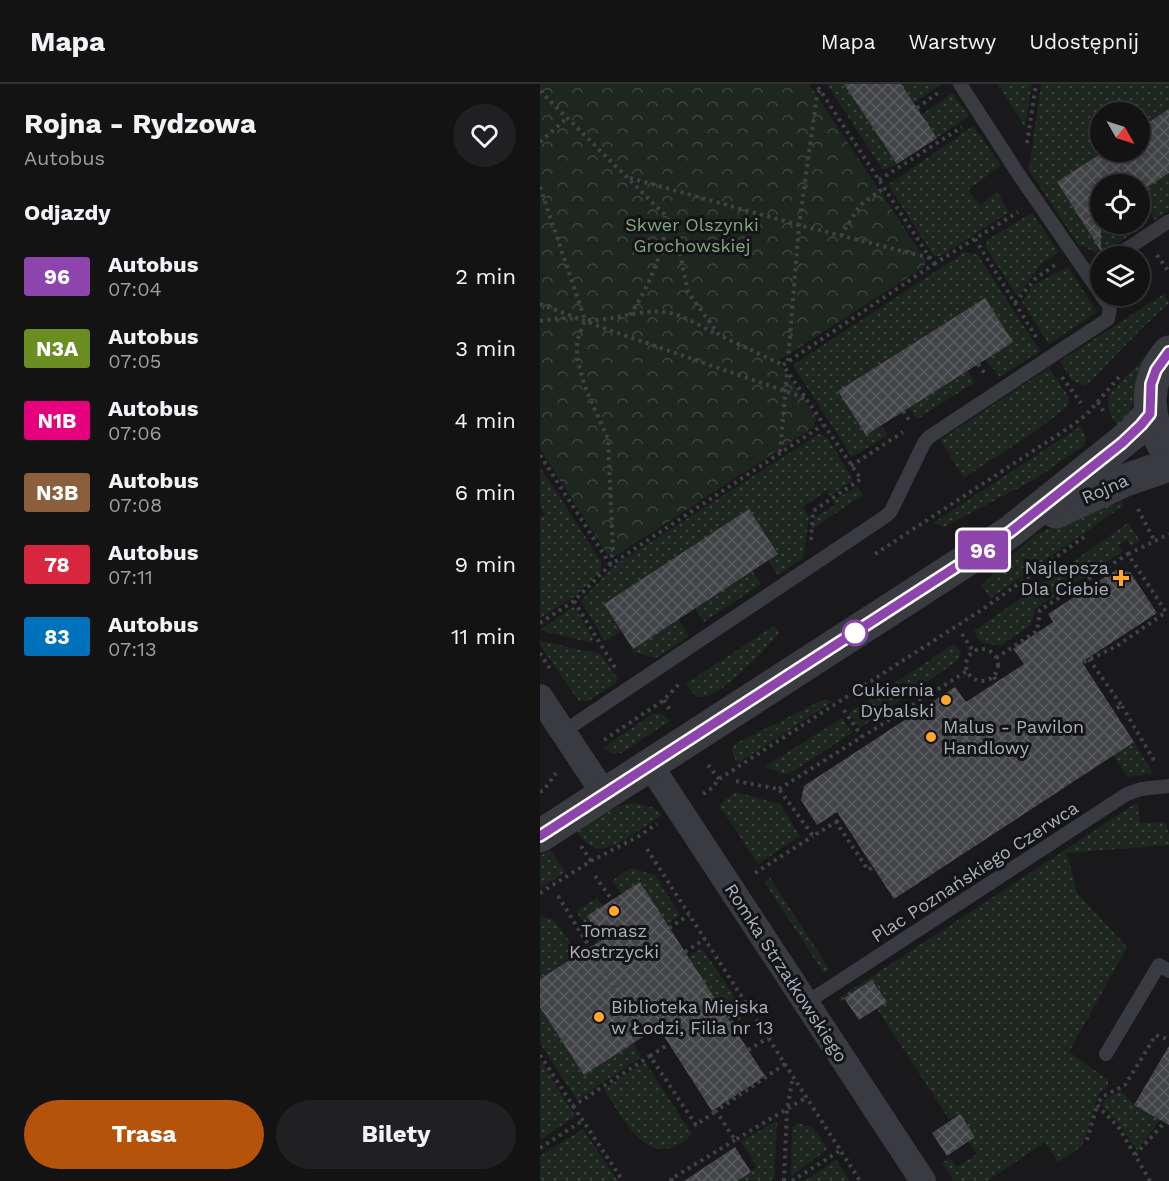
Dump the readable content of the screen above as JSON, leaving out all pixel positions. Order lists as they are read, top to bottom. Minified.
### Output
{"streets":{"street":["Rojna","Romka Strzałkowskiego"],"lane":["Plac Poznańskiego Czerwca"]},"crossings":[["Rojna","Romka Strzałkowskiego"],["Plac Poznańskiego Czerwca","Romka Strzałkowskiego"]],"parks":["Skwer Olszynki Grochowskiej"],"places":{"health":["Najlepsza Dla Ciebie"],"other":["Cukiernia Dybalski","Malus - Pawilon Handlowy","Tomasz Kostrzycki","Biblioteka Miejska w Łodzi, Filia nr 13"]},"lines":["bus line 96"],"north":"bottom right","page":{"header":"Mapa","nav":["Mapa","Warstwy","Udostępnij"],"heading":[["Rojna - Rydzowa","Autobus"],"Odjazdy"],"on_map":"96","list":[{"mark":"96","name":"Autobus","note":"07:04","value":"2 min"},{"mark":"N3A","name":"Autobus","note":"07:05","value":"3 min"},{"mark":"N1B","name":"Autobus","note":"07:06","value":"4 min"},{"mark":"N3B","name":"Autobus","note":"07:08","value":"6 min"},{"mark":"78","name":"Autobus","note":"07:11","value":"9 min"},{"mark":"83","name":"Autobus","note":"07:13","value":"11 min"}],"buttons":["Trasa","Bilety"]}}
